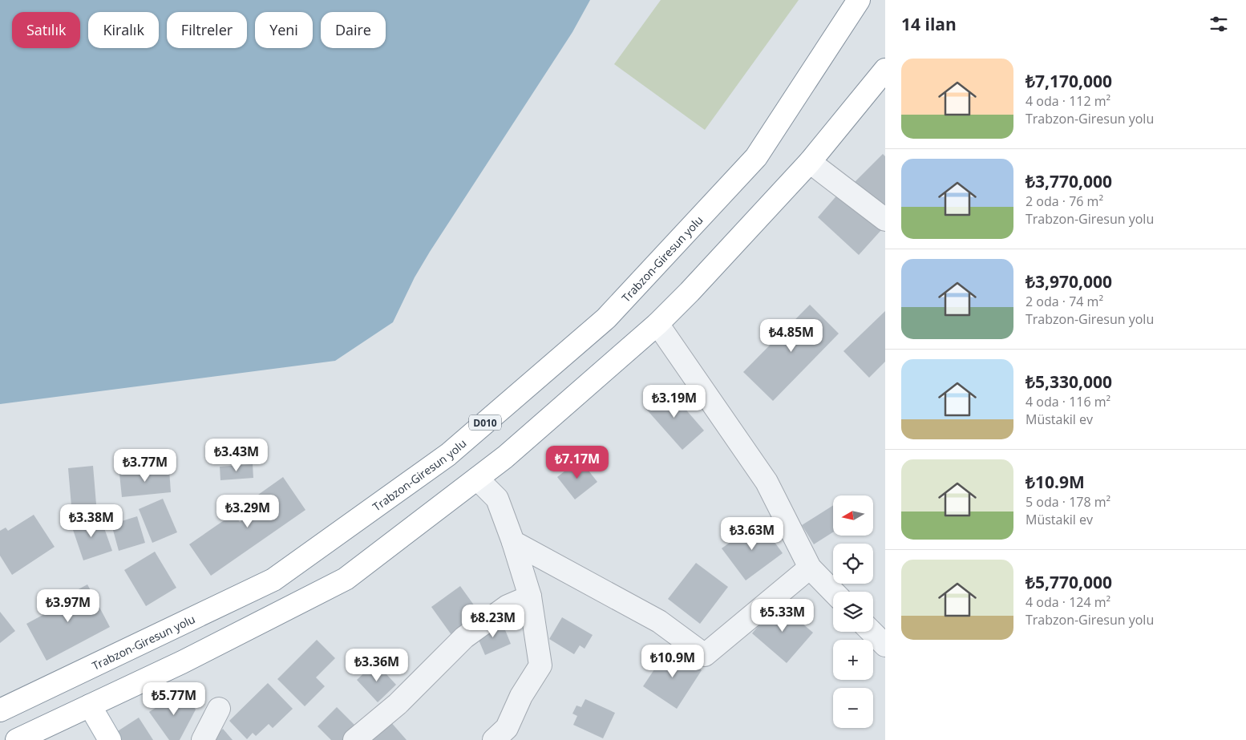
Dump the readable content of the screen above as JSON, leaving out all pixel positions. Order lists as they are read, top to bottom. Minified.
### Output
{"streets":{"main road":["Trabzon-Giresun yolu","D010"]},"north":"left","page":{"heading":"14 ilan","chip":["Satılık","Kiralık","Filtreler","Yeni","Daire"],"list":[{"name":"₺7,170,000","note":"4 oda · 112 m² · Trabzon-Giresun yolu"},{"name":"₺3,770,000","note":"2 oda · 76 m² · Trabzon-Giresun yolu"},{"name":"₺3,970,000","note":"2 oda · 74 m² · Trabzon-Giresun yolu"},{"name":"₺5,330,000","note":"4 oda · 116 m² · Müstakil ev"},{"name":"₺10.9M","note":"5 oda · 178 m² · Müstakil ev"},{"name":"₺5,770,000","note":"4 oda · 124 m² · Trabzon-Giresun yolu"}],"price":["₺4.85M","₺3.19M","₺3.43M","₺7.17M","₺3.77M","₺3.29M","₺3.38M","₺3.63M","₺3.97M","₺5.33M","₺8.23M","₺10.9M","₺3.36M","₺5.77M"],"map_buttons":["+","−"]}}
